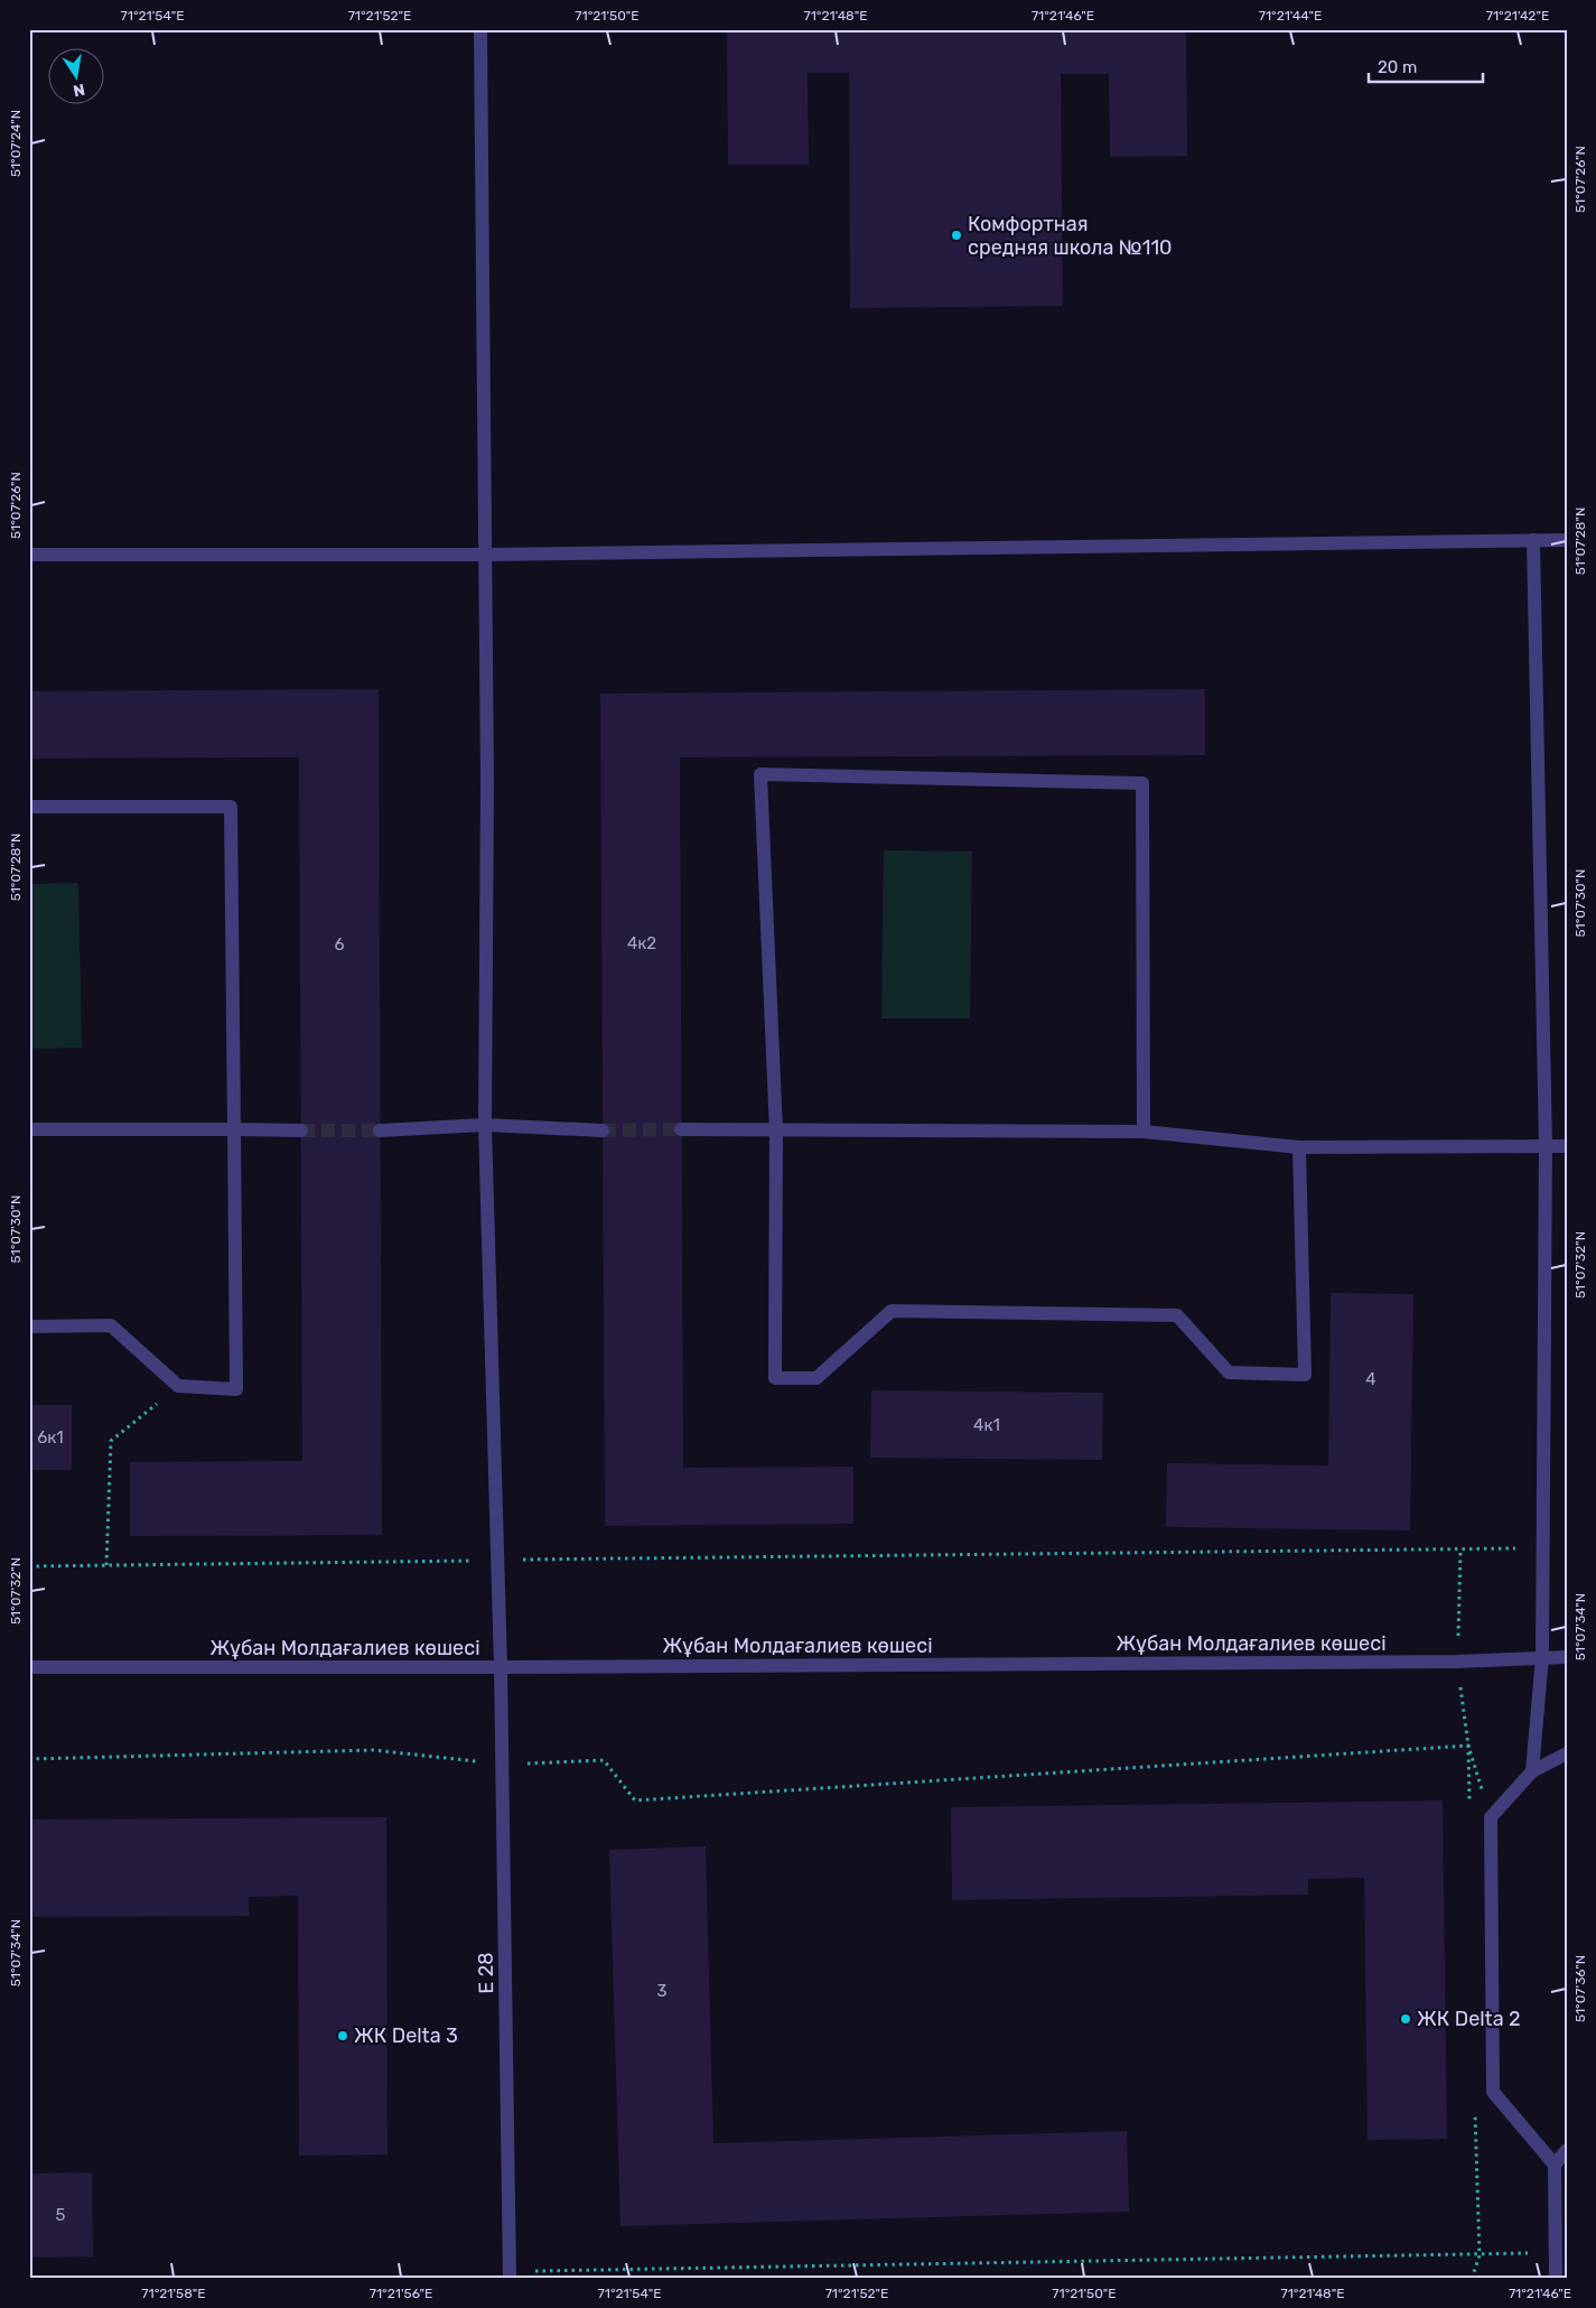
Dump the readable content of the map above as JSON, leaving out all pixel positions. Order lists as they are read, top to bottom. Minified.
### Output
{"streets":{"street":["Жұбан Молдағалиев көшесі","E 28"]},"crossings":[["Жұбан Молдағалиев көшесі","E 28"]],"places":["Комфортная средняя школа №110","ЖК Delta 2","ЖК Delta 3"],"house_numbers":["4к2","6","4","4к1","6к1","3","5"],"scale_bar":"20 m","north":"bottom","coordinates":["71°21'54\"E","71°21'52\"E","71°21'50\"E","71°21'48\"E","71°21'46\"E","71°21'44\"E","71°21'42\"E","51°07'24\"N","51°07'26\"N","51°07'28\"N","51°07'30\"N","51°07'32\"N","51°07'34\"N","51°07'36\"N","71°21'58\"E","71°21'56\"E"]}
